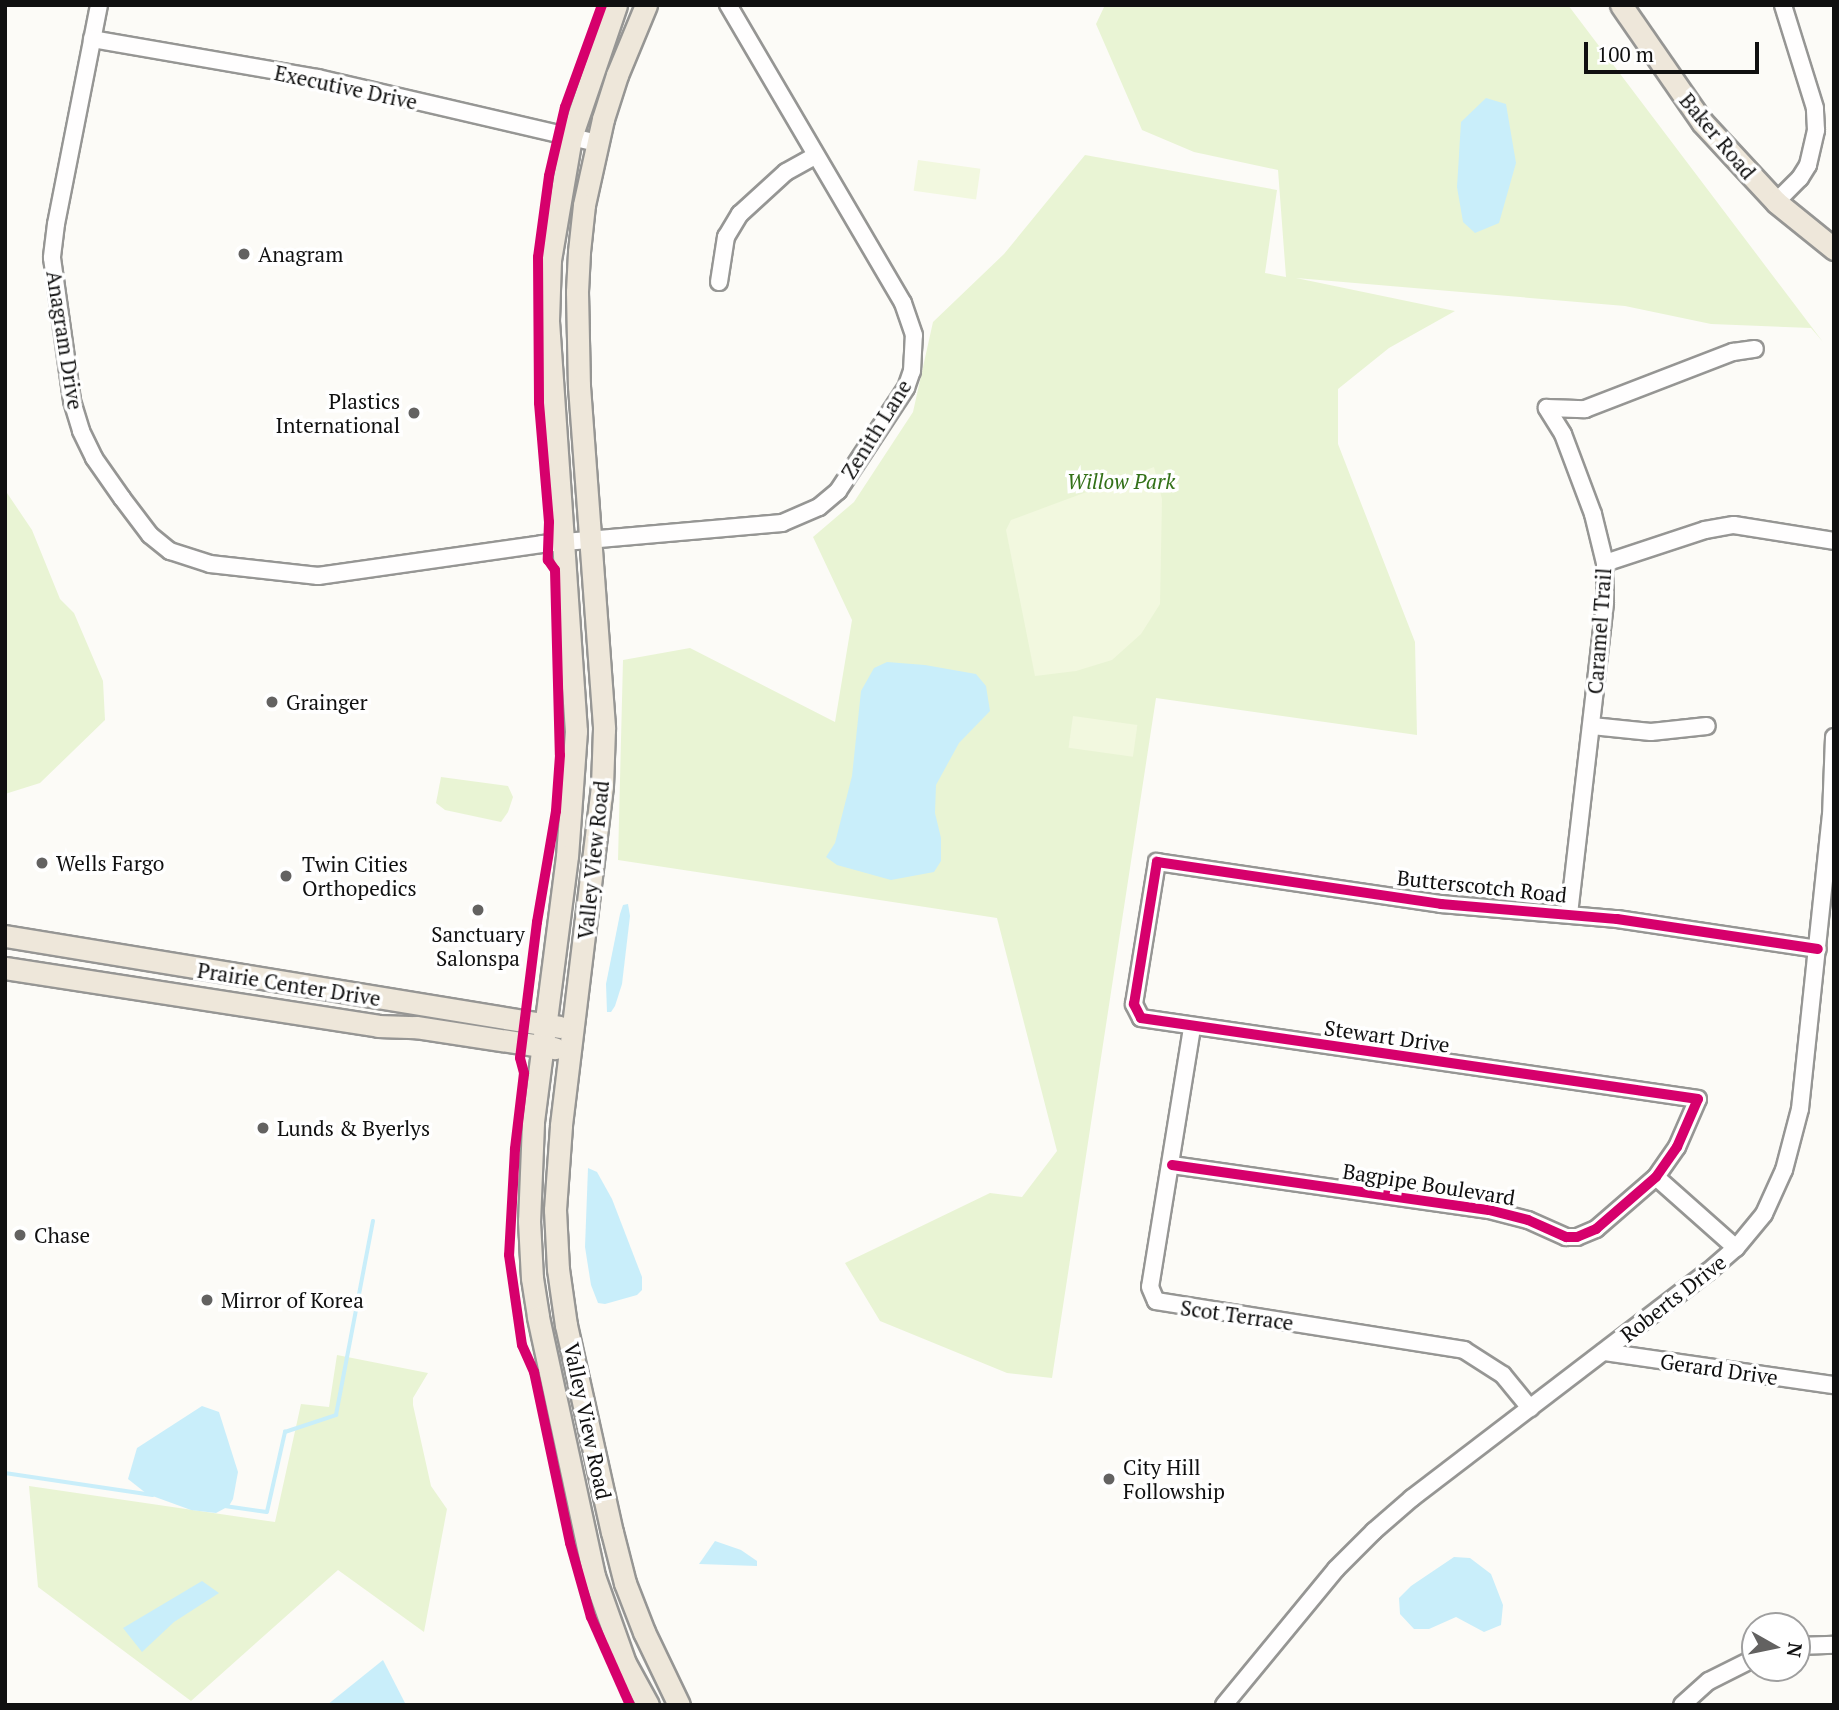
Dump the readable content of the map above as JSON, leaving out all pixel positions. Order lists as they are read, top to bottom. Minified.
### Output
{"streets":{"main road":["Baker Road","Valley View Road","Prairie Center Drive"],"street":["Executive Drive","Anagram Drive","Zenith Lane","Caramel Trail","Butterscotch Road","Stewart Drive","Bagpipe Boulevard","Roberts Drive","Scot Terrace","Gerard Drive"]},"crossings":[["Executive Drive","Anagram Drive"],["Executive Drive","Valley View Road"],["Anagram Drive","Zenith Lane"],["Anagram Drive","Valley View Road"],["Zenith Lane","Valley View Road"],["Caramel Trail","Butterscotch Road"],["Valley View Road","Prairie Center Drive"],["Butterscotch Road","Stewart Drive"],["Butterscotch Road","Roberts Drive"],["Stewart Drive","Bagpipe Boulevard"],["Stewart Drive","Scot Terrace"],["Bagpipe Boulevard","Scot Terrace"],["Roberts Drive","Scot Terrace"],["Roberts Drive","Gerard Drive"]],"parks":["Willow Park"],"places":["Anagram","Plastics International","Grainger","Wells Fargo","Twin Cities Orthopedics","Sanctuary Salonspa","Lunds & Byerlys","Chase","Mirror of Korea","City Hill Followship"],"scale_bar":"100 m","north":"right"}
